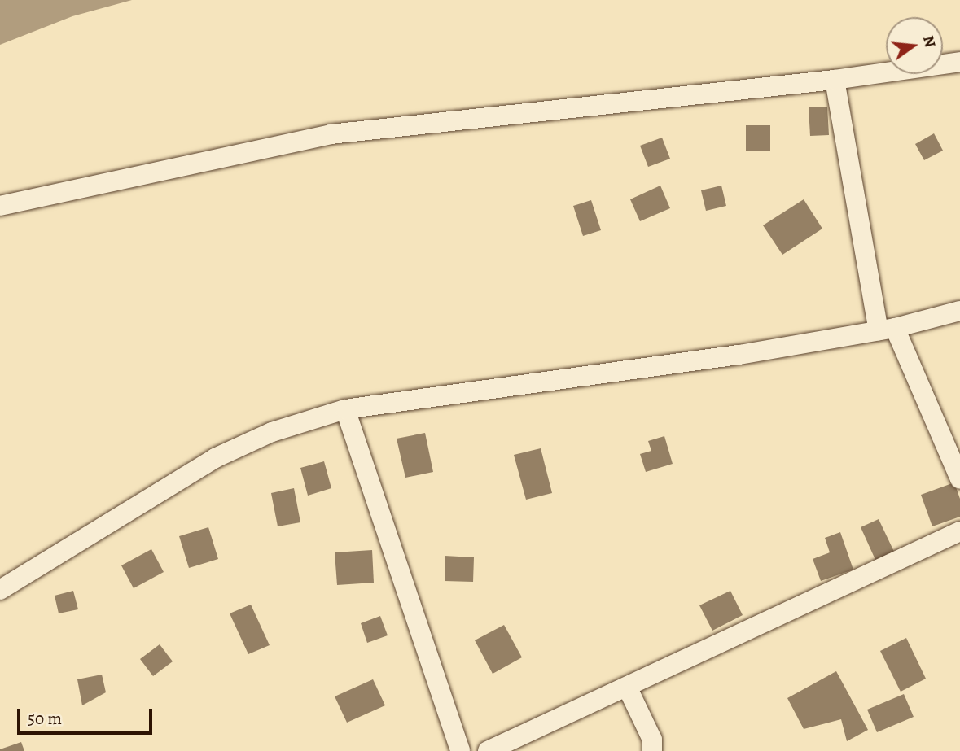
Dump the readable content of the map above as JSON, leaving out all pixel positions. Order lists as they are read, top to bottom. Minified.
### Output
{"scale_bar":"50 m","north":"right"}
